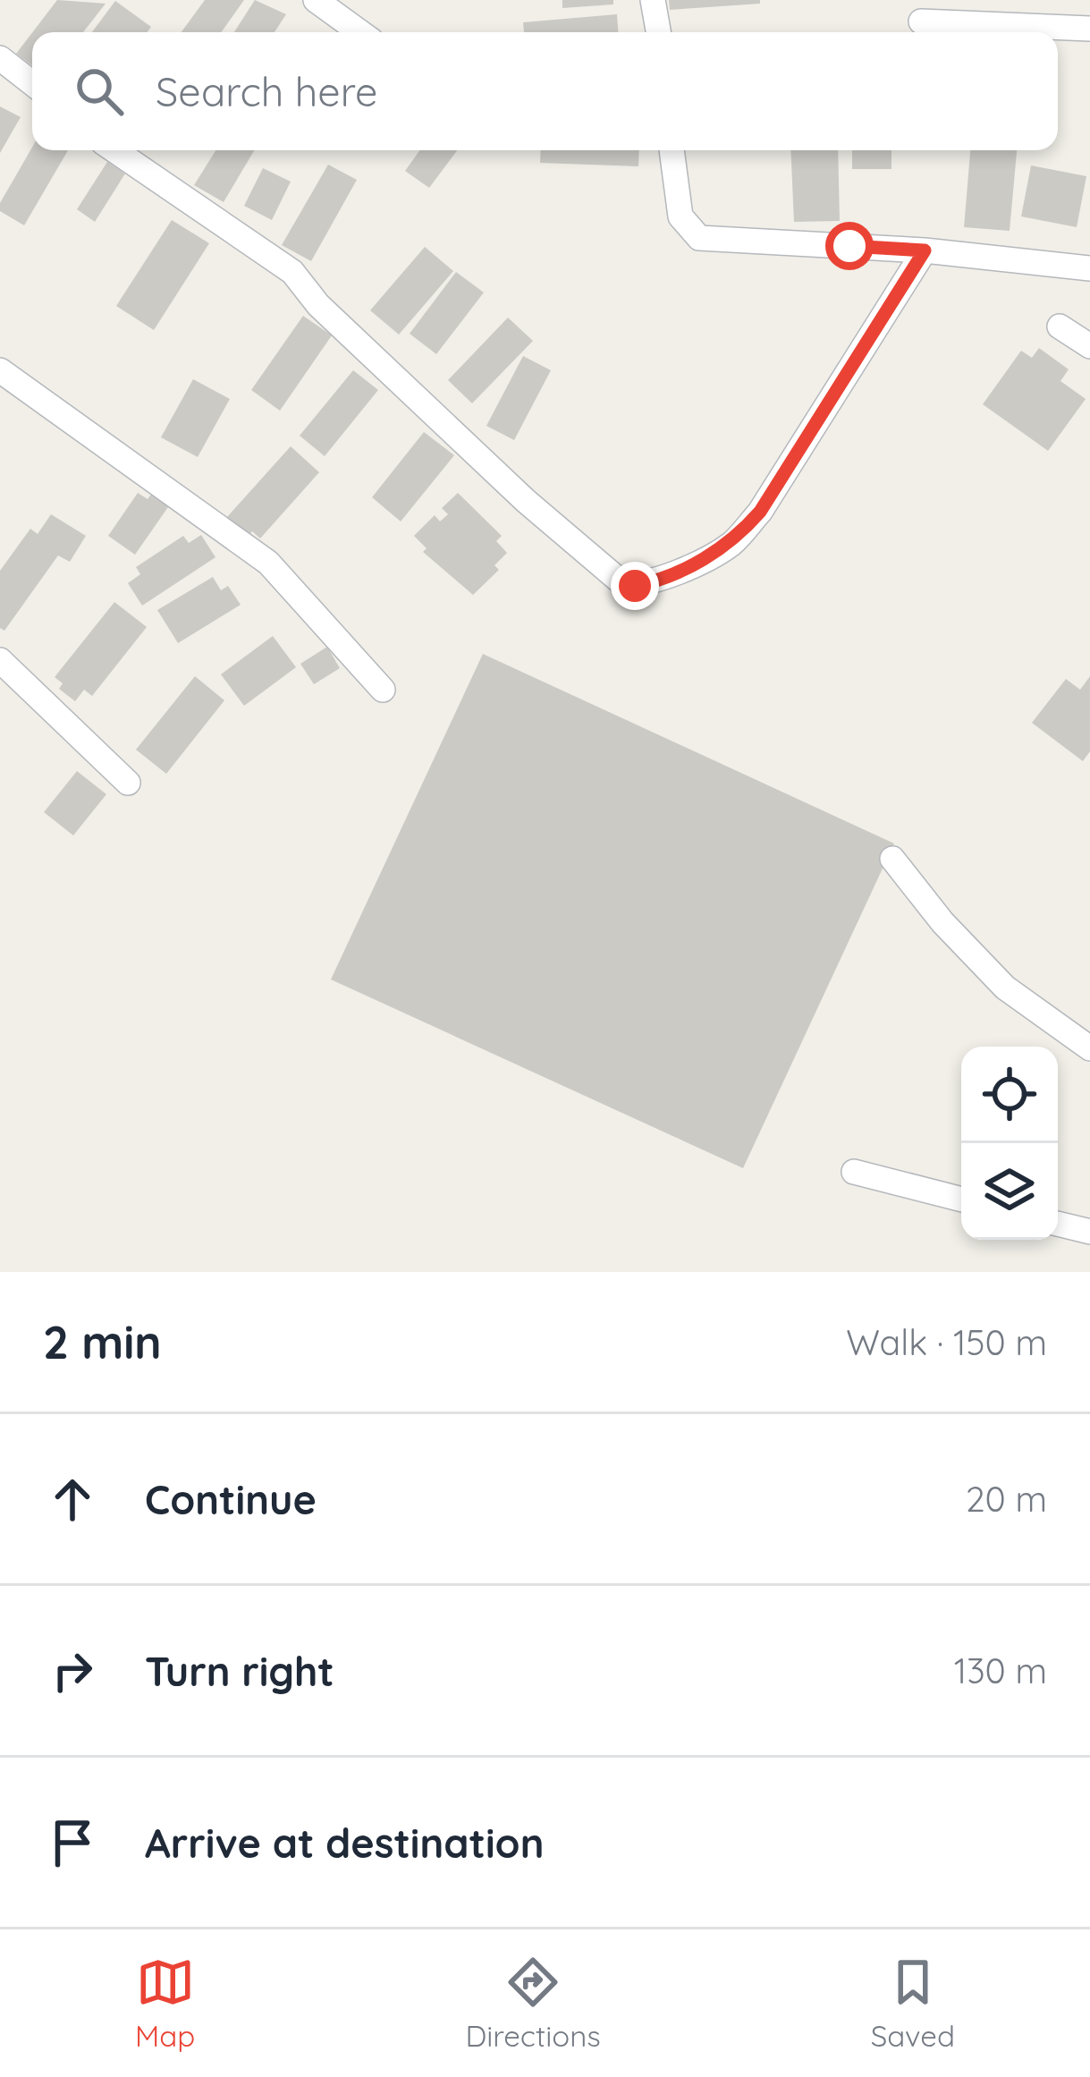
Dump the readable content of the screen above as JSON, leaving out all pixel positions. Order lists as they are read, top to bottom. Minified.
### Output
{"page":{"search":"Search here","heading":["2 min","Walk · 150 m"],"list":[["Continue","20 m"],["Turn right","130 m"],"Arrive at destination"],"nav":["Map","Directions","Saved"]}}
